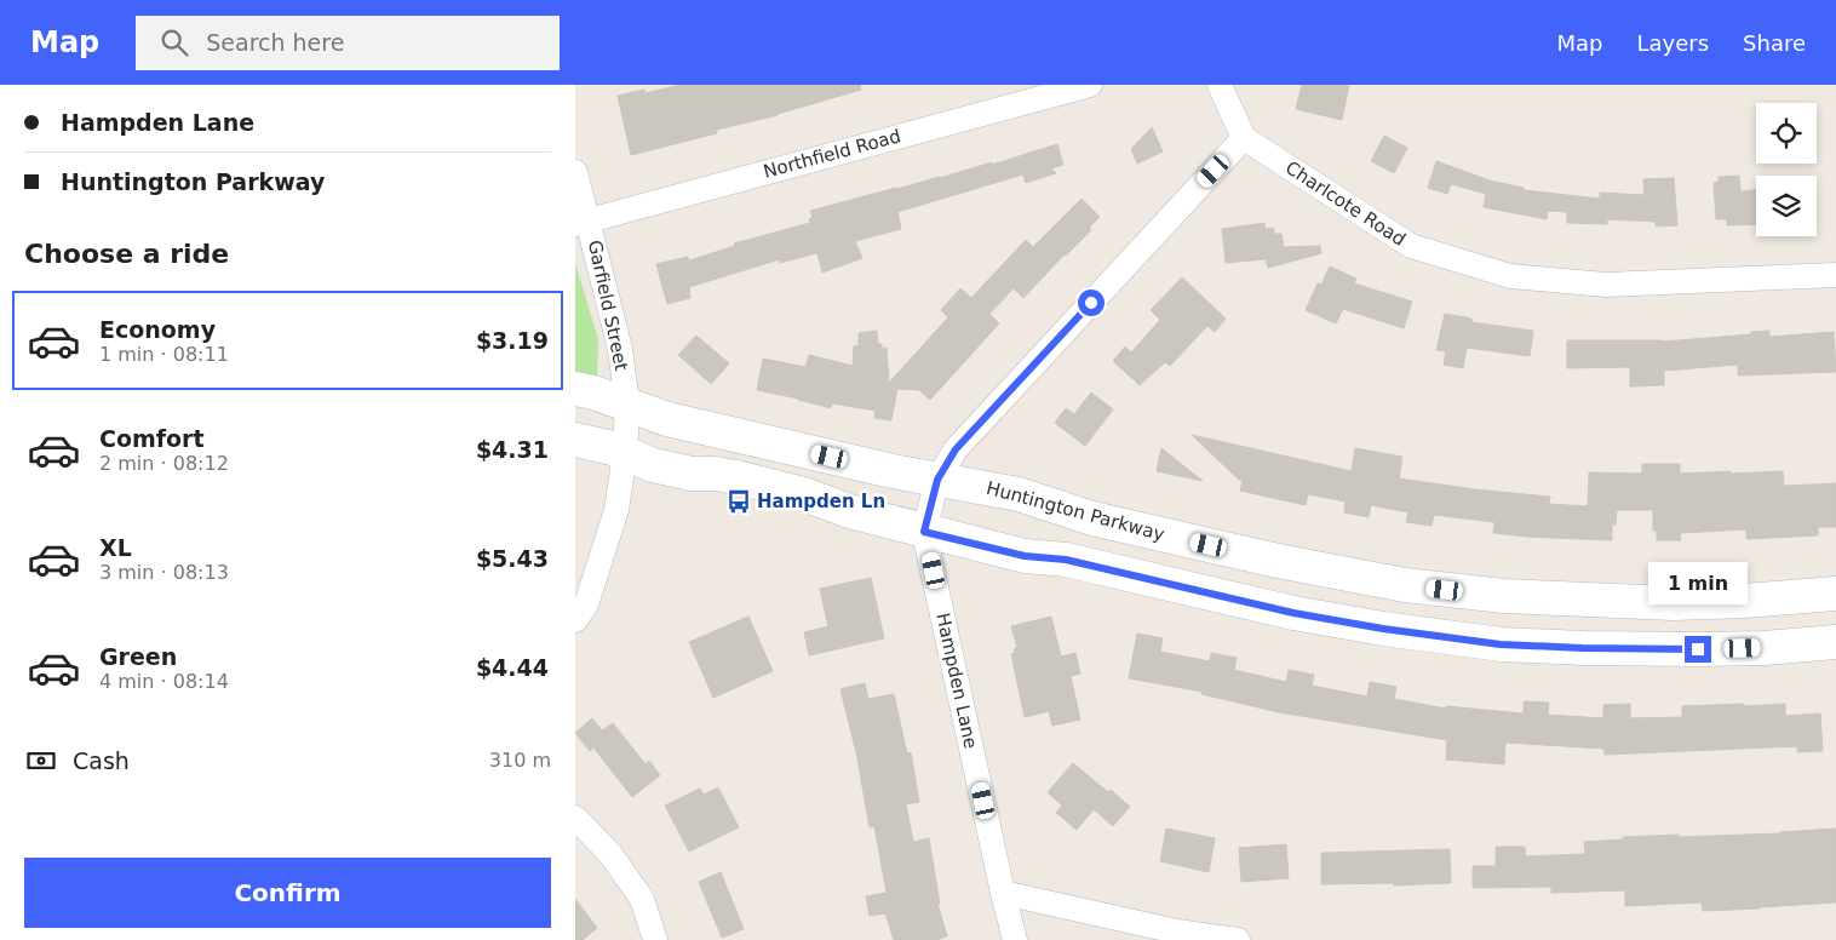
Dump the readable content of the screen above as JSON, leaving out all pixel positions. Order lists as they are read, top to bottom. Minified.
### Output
{"streets":{"street":["Northfield Road","Charlcote Road","Garfield Street","Huntington Parkway","Hampden Lane"]},"crossings":[["Northfield Road","Garfield Street"],["Charlcote Road","Hampden Lane"],["Garfield Street","Huntington Parkway"],["Huntington Parkway","Hampden Lane"]],"places":{"bus stop":["Hampden Ln"]},"page":{"header":"Map","search":"Search here","nav":["Map","Layers","Share"],"banner":["Hampden Lane","Huntington Parkway"],"heading":"Choose a ride","list":[{"name":"Economy","note":"1 min · 08:11","value":"$3.19"},{"name":"Comfort","note":"2 min · 08:12","value":"$4.31"},{"name":"XL","note":"3 min · 08:13","value":"$5.43"},{"name":"Green","note":"4 min · 08:14","value":"$4.44"}],"bubble":"1 min","pay":["Cash","310 m"],"buttons":"Confirm"}}
